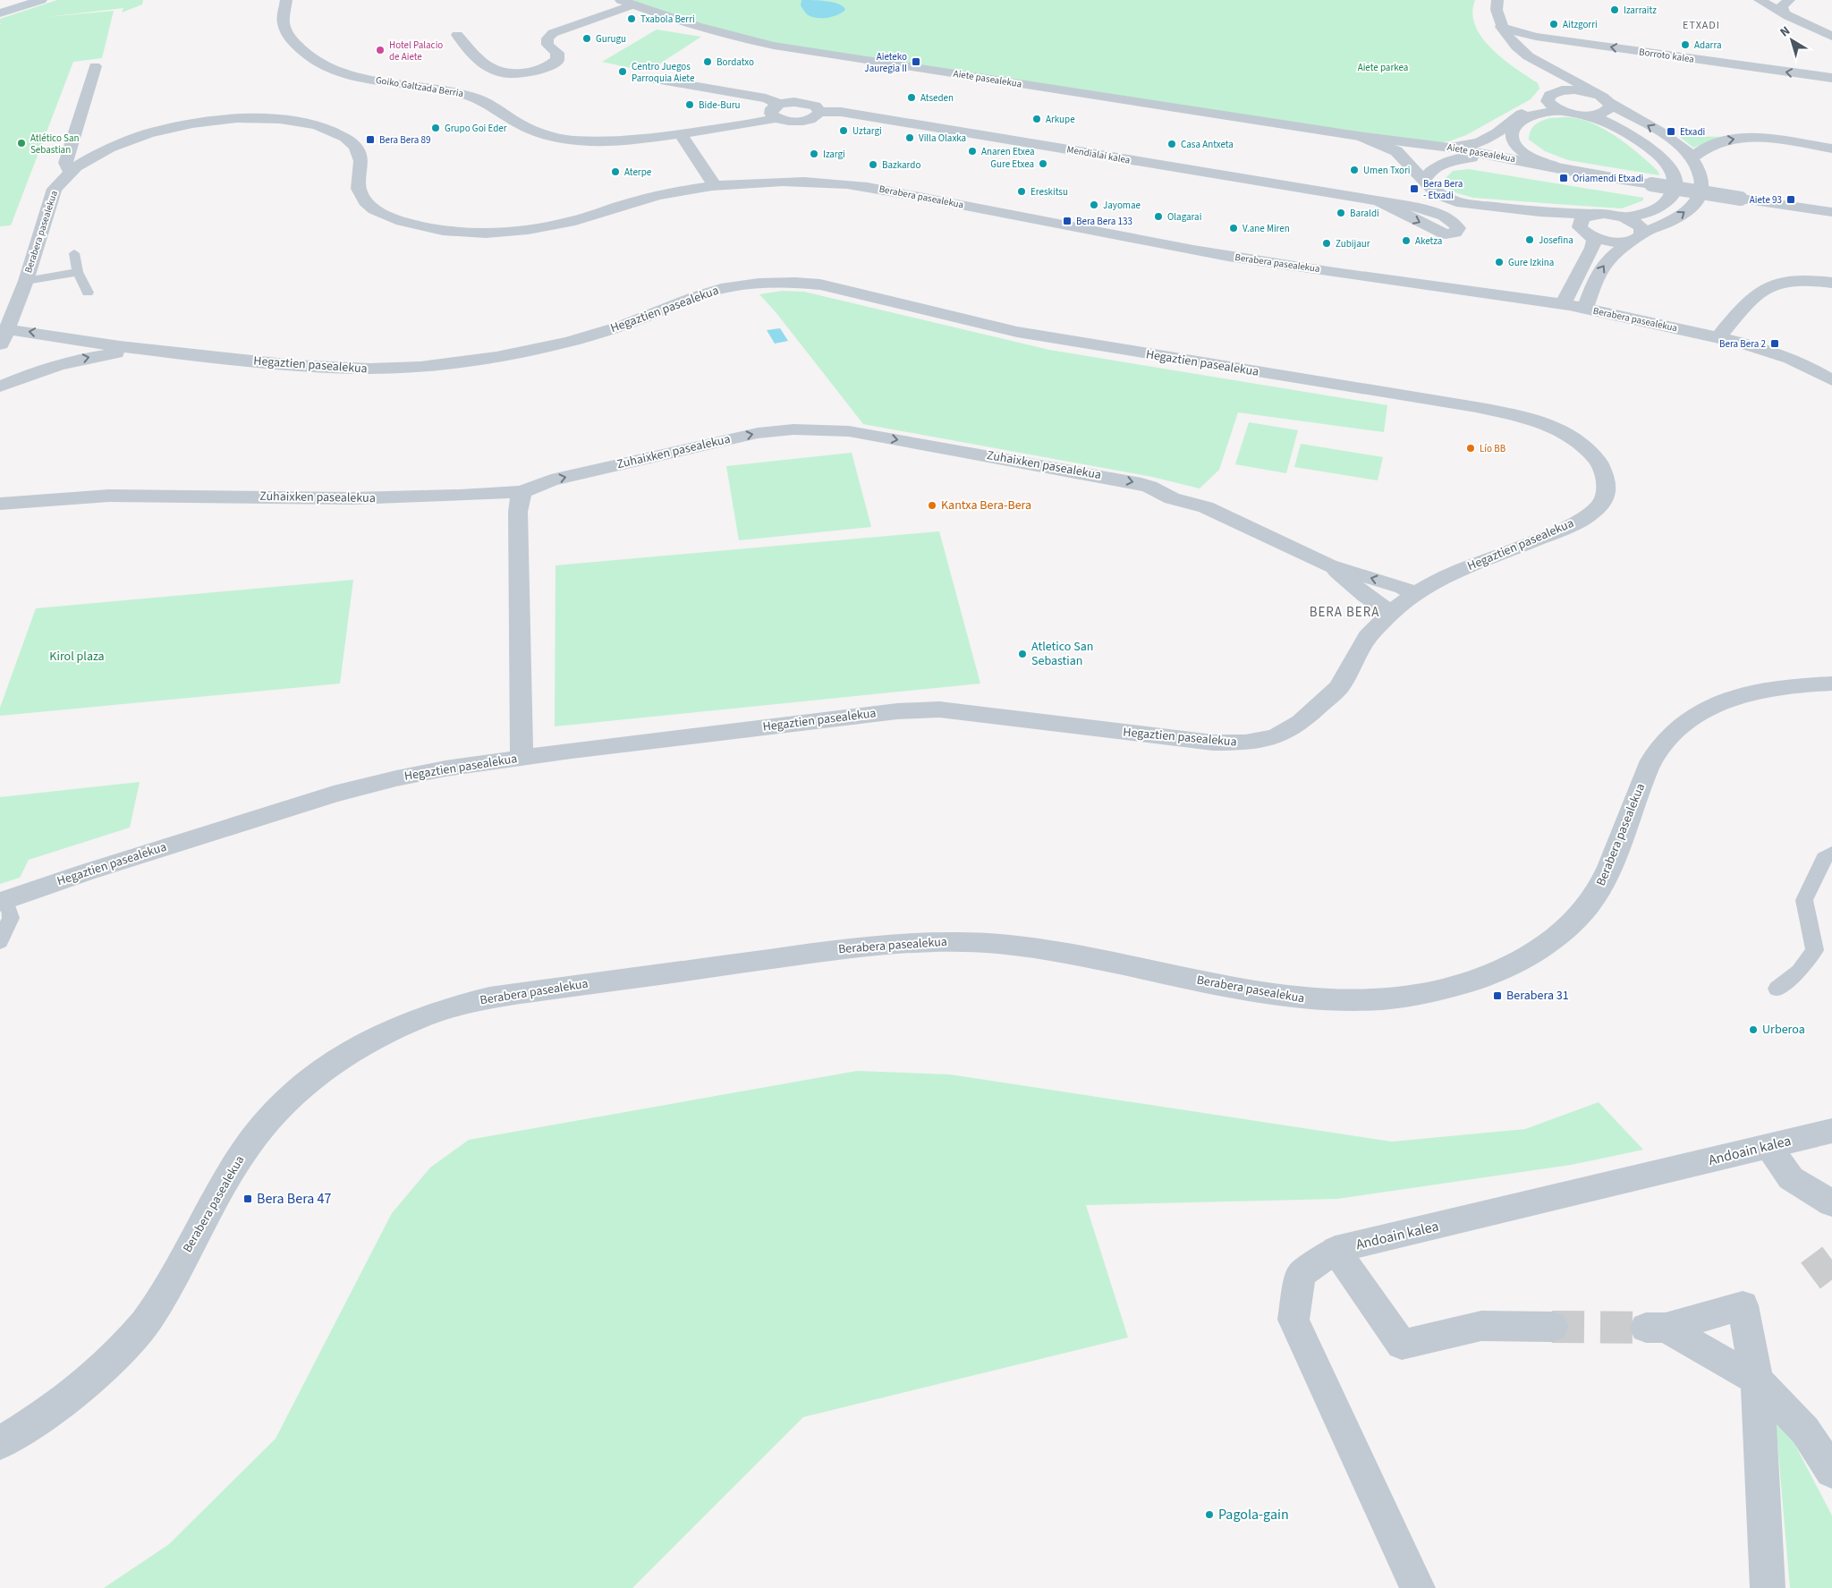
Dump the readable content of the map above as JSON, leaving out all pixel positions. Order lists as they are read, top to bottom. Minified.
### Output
{"streets":{"street":["Borroto kalea","Aiete pasealekua","Goiko Galtzada Berria","Mendialai kalea","Berabera pasealekua","Hegaztien pasealekua","Zuhaixken pasealekua","Andoain kalea"]},"crossings":[["Berabera pasealekua","Hegaztien pasealekua"],["Hegaztien pasealekua","Zuhaixken pasealekua"]],"districts":["ETXADI","BERA BERA"],"parks":["Aiete parkea","Kirol plaza"],"places":{"other":["Izarraitz","Txabola Berri","Aitzgorri","Gurugu","Adarra","Hotel Palacio de Aiete","Bordatxo","Centro Juegos Parroquia Aiete","Atseden","Bide-Buru","Arkupe","Grupo Goi Eder","Uztargi","Villa Olaxka","Atlético San Sebastian","Casa Antxeta","Anaren Etxea","Izargi","Gure Etxea","Bazkardo","Umen Txori","Aterpe","Ereskitsu","Jayomae","Baraldi","Olagarai","V.ane Miren","Josefina","Aketza","Zubijaur","Gure Izkina","Lío BB","Kantxa Bera-Bera","Atletico San Sebastian","Urberoa","Pagola-gain"],"transit":["Aieteko Jauregia II","Etxadi","Bera Bera 89","Oriamendi Etxadi","Bera Bera - Etxadi","Aiete 93","Bera Bera 133","Bera Bera 2","Berabera 31","Bera Bera 47"]},"north":"top left"}
